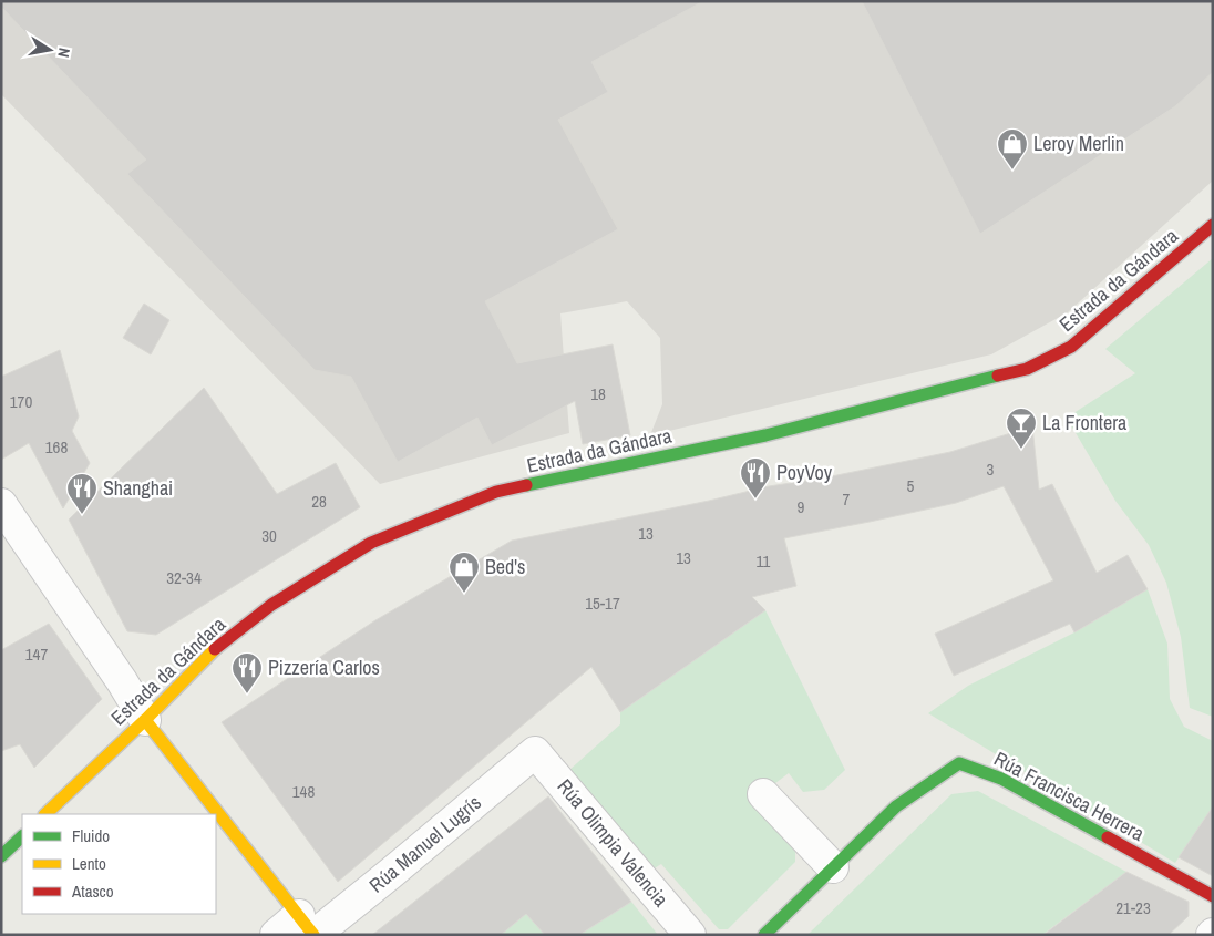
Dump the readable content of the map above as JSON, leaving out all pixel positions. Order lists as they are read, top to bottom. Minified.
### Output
{"streets":{"street":["Estrada da Gándara","Rúa Francisca Herrera","Rúa Olimpia Valencia","Rúa Manuel Lugrís"]},"crossings":[["Rúa Olimpia Valencia","Rúa Manuel Lugrís"]],"places":{"shop":["Leroy Merlin","Bed's"],"bar":["La Frontera"],"restaurant":["PoyVoy","Shanghai","Pizzería Carlos"]},"house_numbers":["18","170","168","3","5","7","28","9","13","30","13","11","32-34","15-17","147","148","21-23"],"legend":["Fluido","Lento","Atasco"],"north":"right"}
